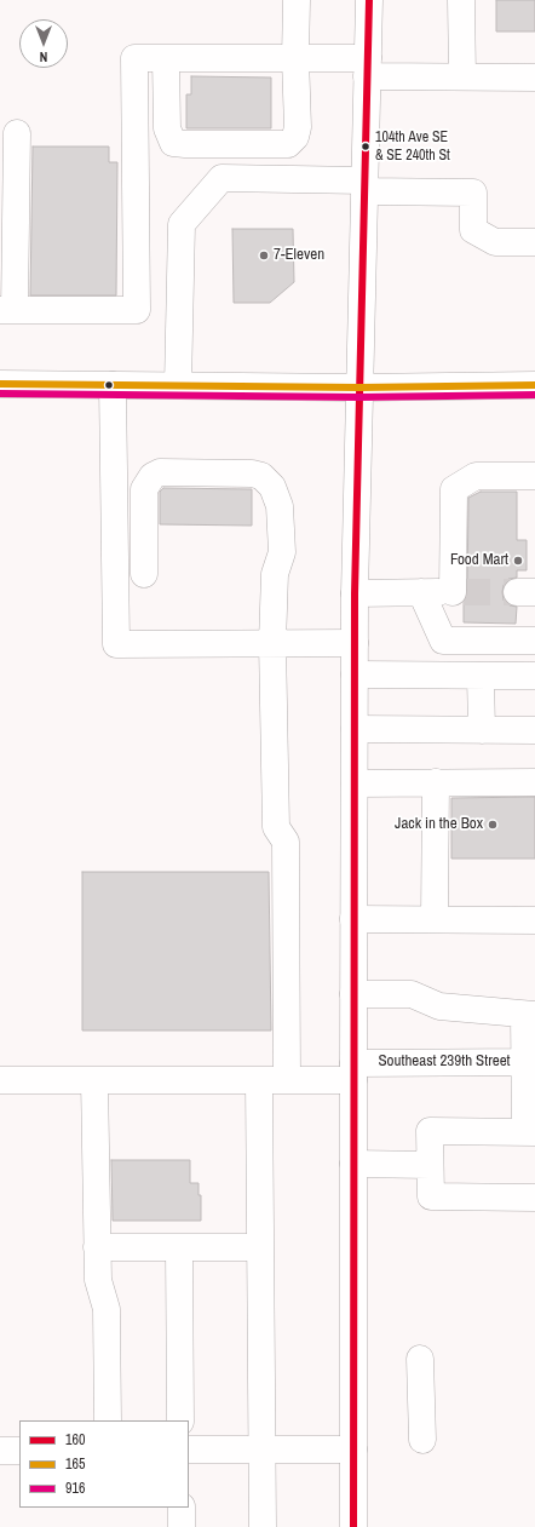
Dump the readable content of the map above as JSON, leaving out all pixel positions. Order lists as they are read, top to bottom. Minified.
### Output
{"streets":{"main road":["Southeast 239th Street"]},"places":["104th Ave SE & SE 240th St","7-Eleven","Food Mart","Jack in the Box"],"lines":["transit line 160","transit line 165","transit line 916"],"legend":["160","165","916"],"north":"bottom"}
